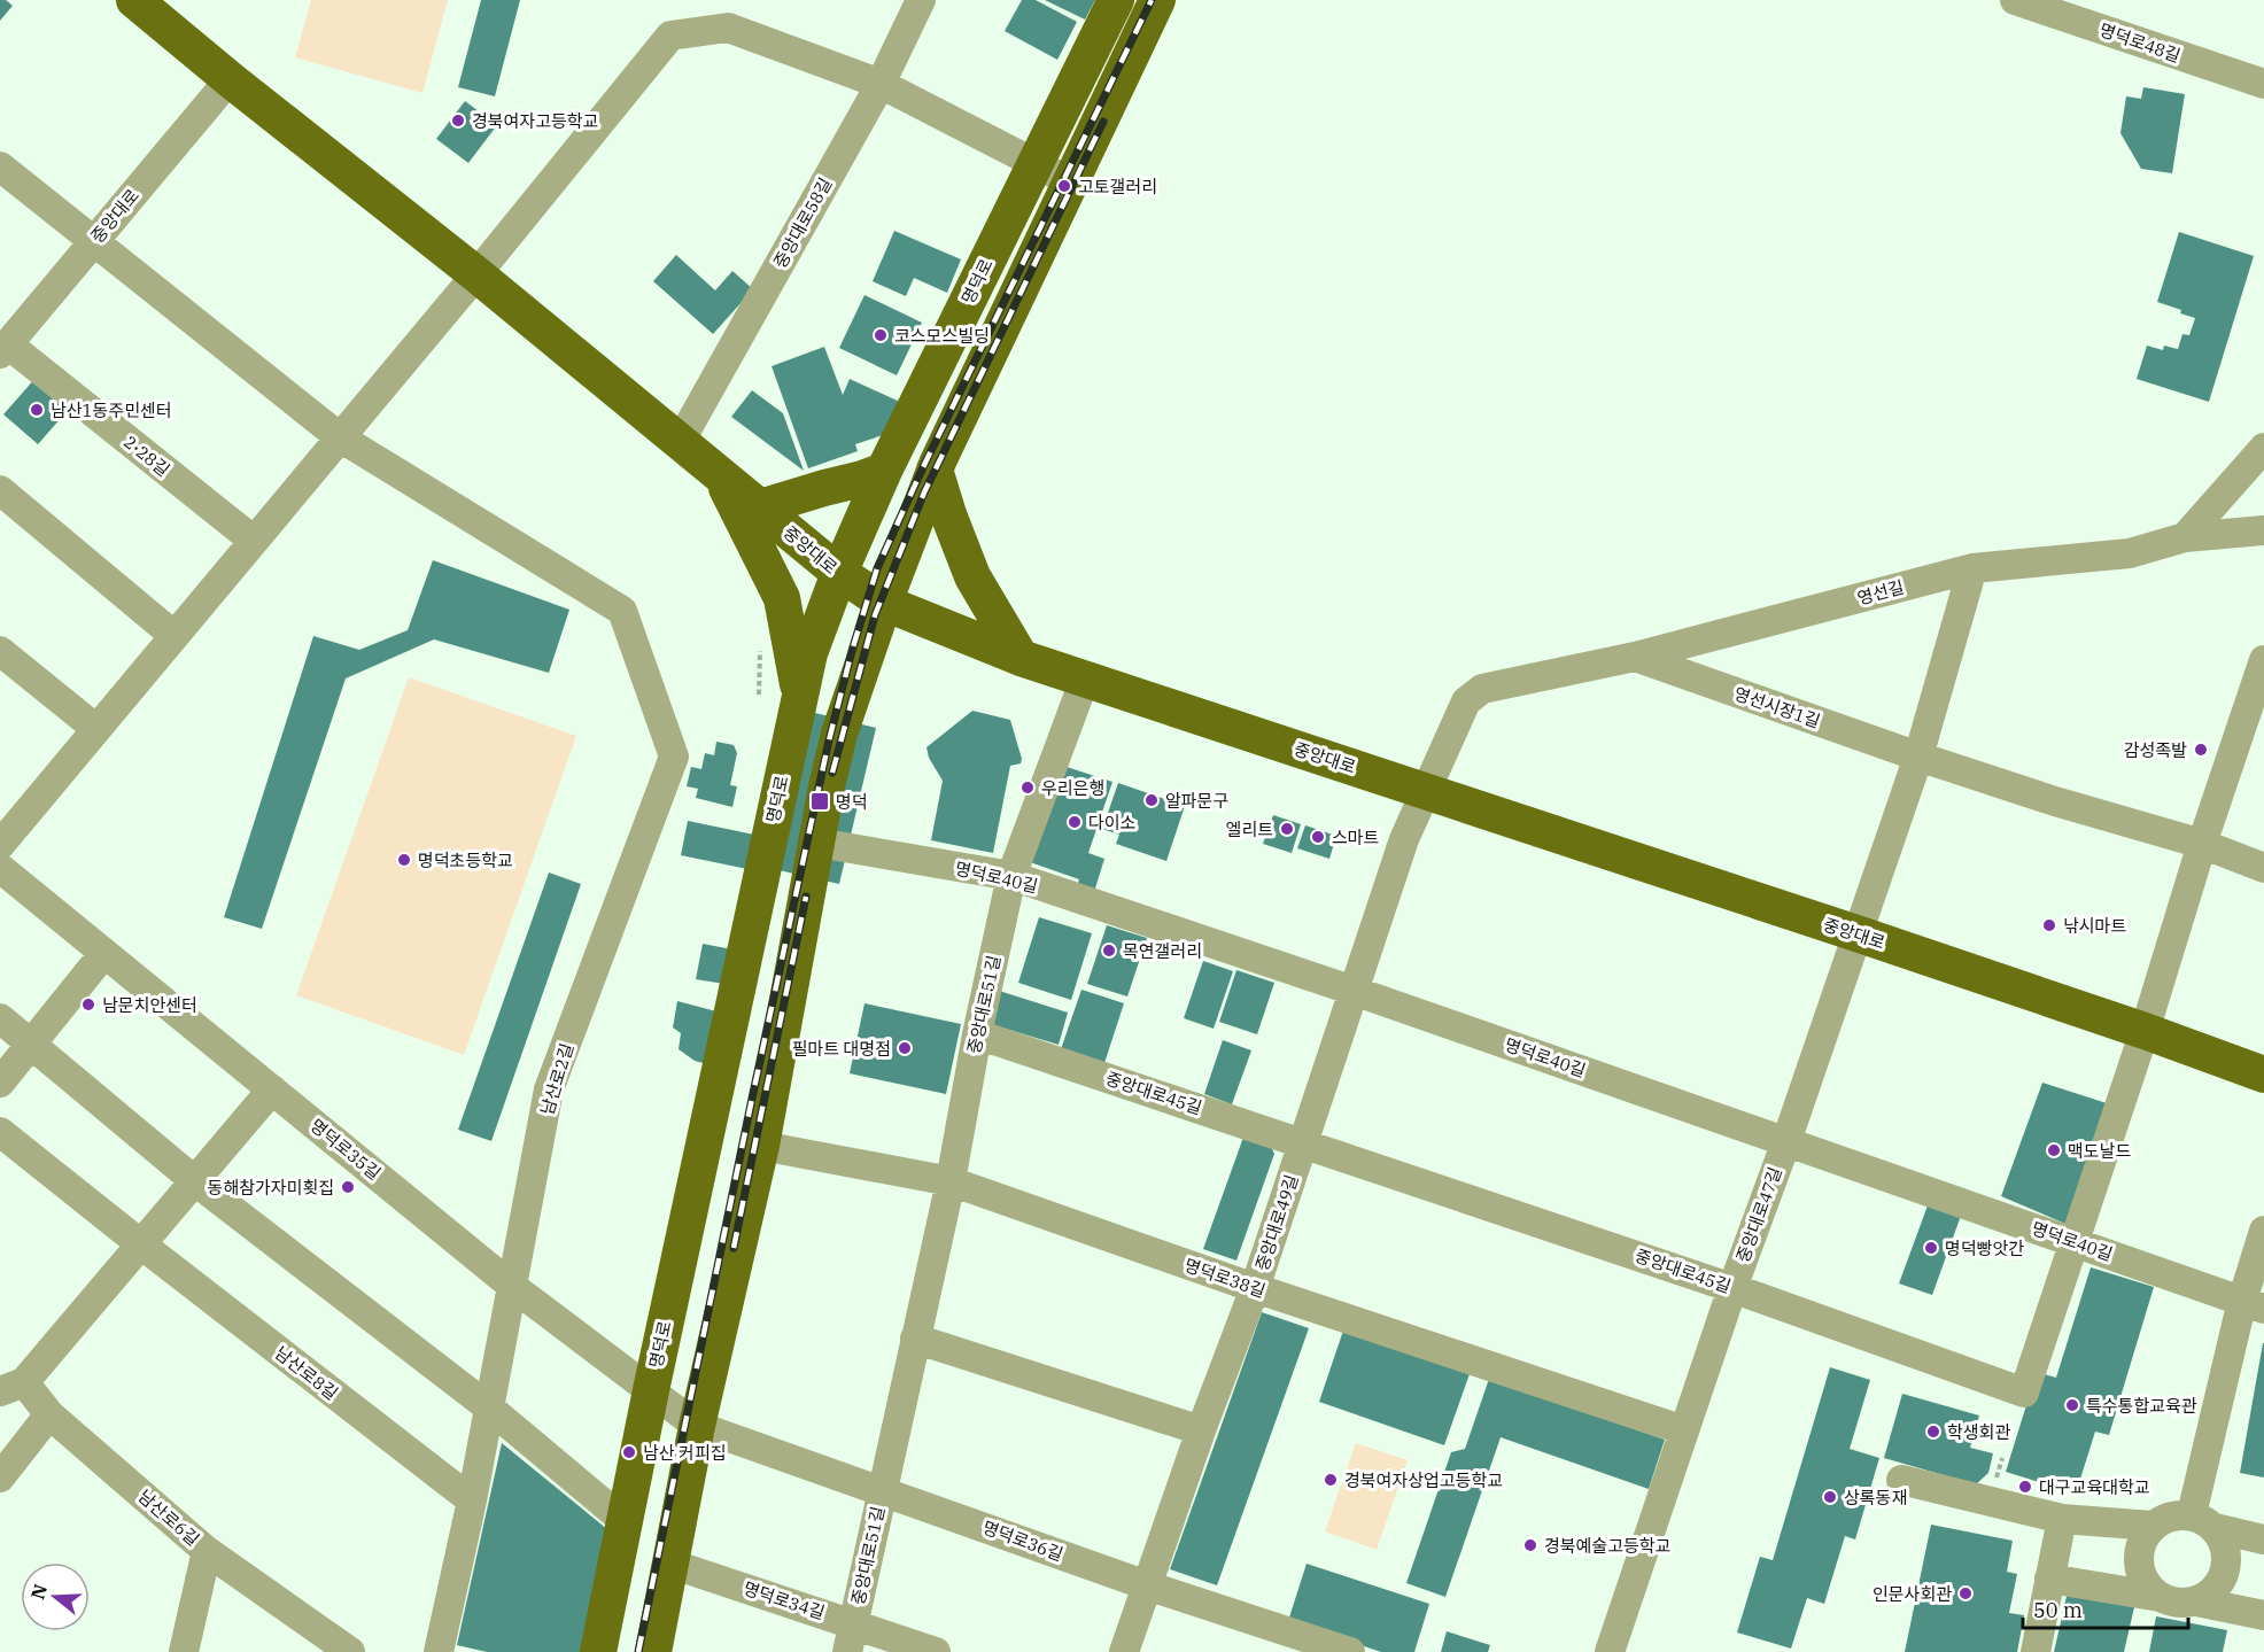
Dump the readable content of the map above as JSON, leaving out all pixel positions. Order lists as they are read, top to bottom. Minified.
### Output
{"streets":{"main road":["중앙대로","명덕로"],"street":["명덕로48길","중앙대로58길","2·28길","영선길","영선시장1길","명덕로40길","중앙대로51길","남산로2길","중앙대로45길","명덕로35길","중앙대로47길","중앙대로49길","명덕로38길","남산로8길","남산로6길","명덕로36길","명덕로34길"]},"crossings":[["중앙대로","중앙대로58길"],["중앙대로","명덕로"],["중앙대로","2·28길"],["중앙대로","중앙대로51길"],["중앙대로","중앙대로45길"],["중앙대로","중앙대로47길"],["중앙대로","중앙대로49길"],["명덕로","명덕로35길"],["영선길","영선시장1길"],["영선길","중앙대로49길"],["영선시장1길","중앙대로45길"],["명덕로40길","중앙대로51길"],["명덕로40길","중앙대로45길"],["명덕로40길","중앙대로47길"],["명덕로40길","중앙대로49길"],["중앙대로51길","중앙대로45길"],["중앙대로51길","명덕로38길"],["중앙대로51길","명덕로36길"],["중앙대로51길","명덕로34길"],["남산로2길","명덕로35길"],["남산로2길","남산로8길"],["중앙대로45길","중앙대로47길"],["중앙대로45길","중앙대로49길"],["명덕로35길","명덕로36길"],["중앙대로47길","명덕로38길"],["중앙대로49길","명덕로38길"],["중앙대로49길","명덕로36길"]],"places":{"other":["경북여자고등학교","고토갤러리","코스모스빌딩","남산1동주민센터","감성족발","우리은행","알파문구","다이소","엘리트","스마트","명덕초등학교","낚시마트","목연갤러리","남문치안센터","필마트 대명점","맥도날드","동해참가자미횟집","명덕빵앗간","특수통합교육관","학생회관","남산 커피집","경북여자상업고등학교","대구교육대학교","상록동재","경북예술고등학교","인문사회관"],"transit":["명덕"]},"scale_bar":"50 m","north":"left"}
